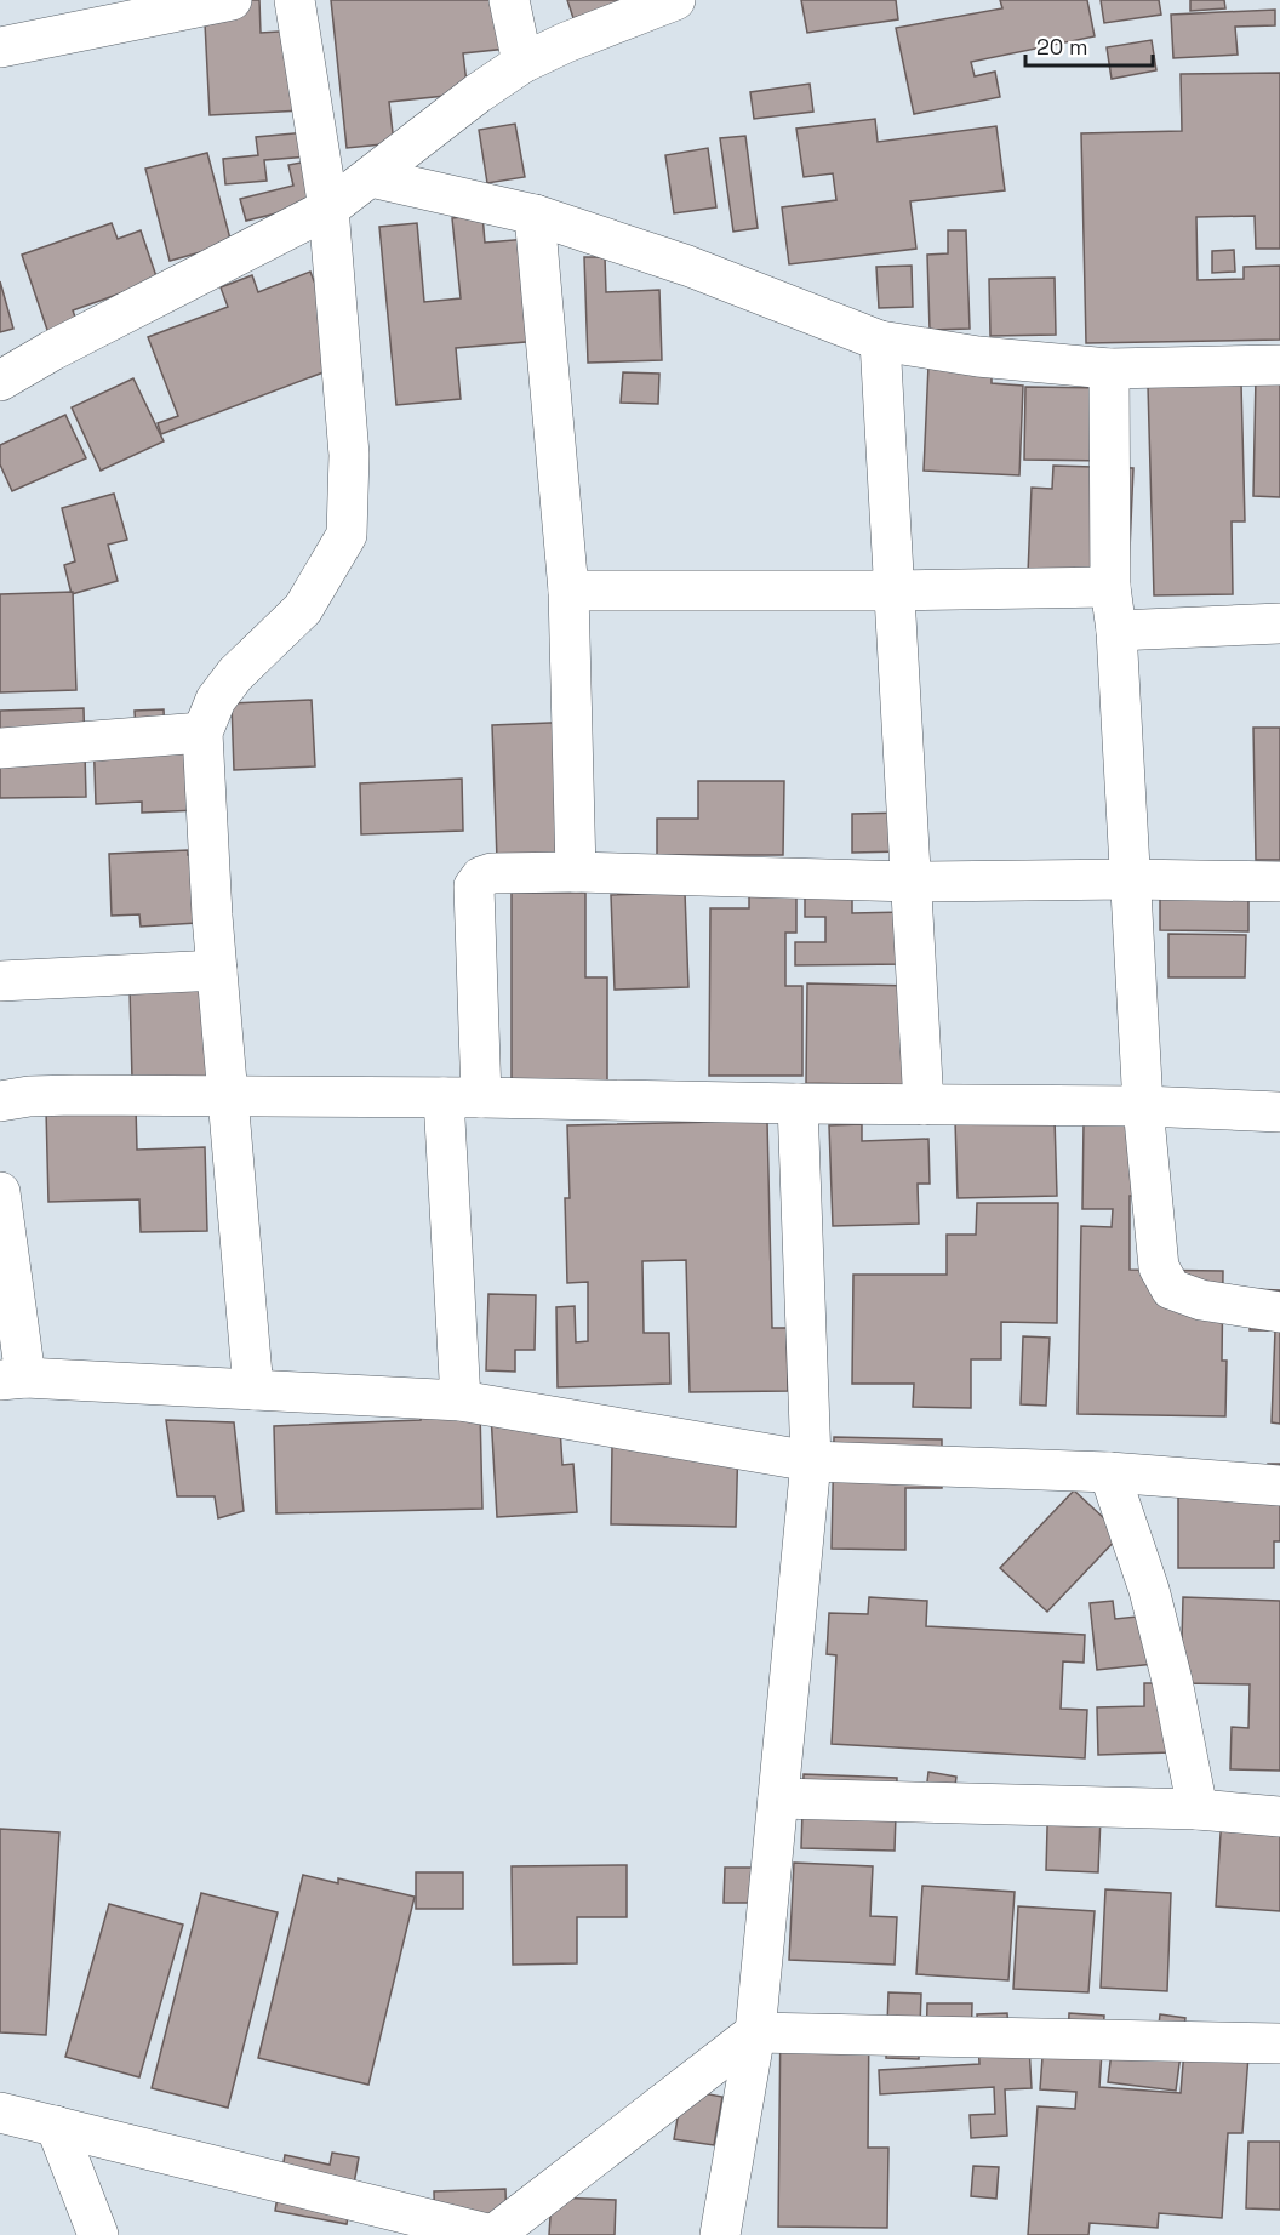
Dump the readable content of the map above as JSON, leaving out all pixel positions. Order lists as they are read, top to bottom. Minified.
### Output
{"scale_bar":"20 m"}
